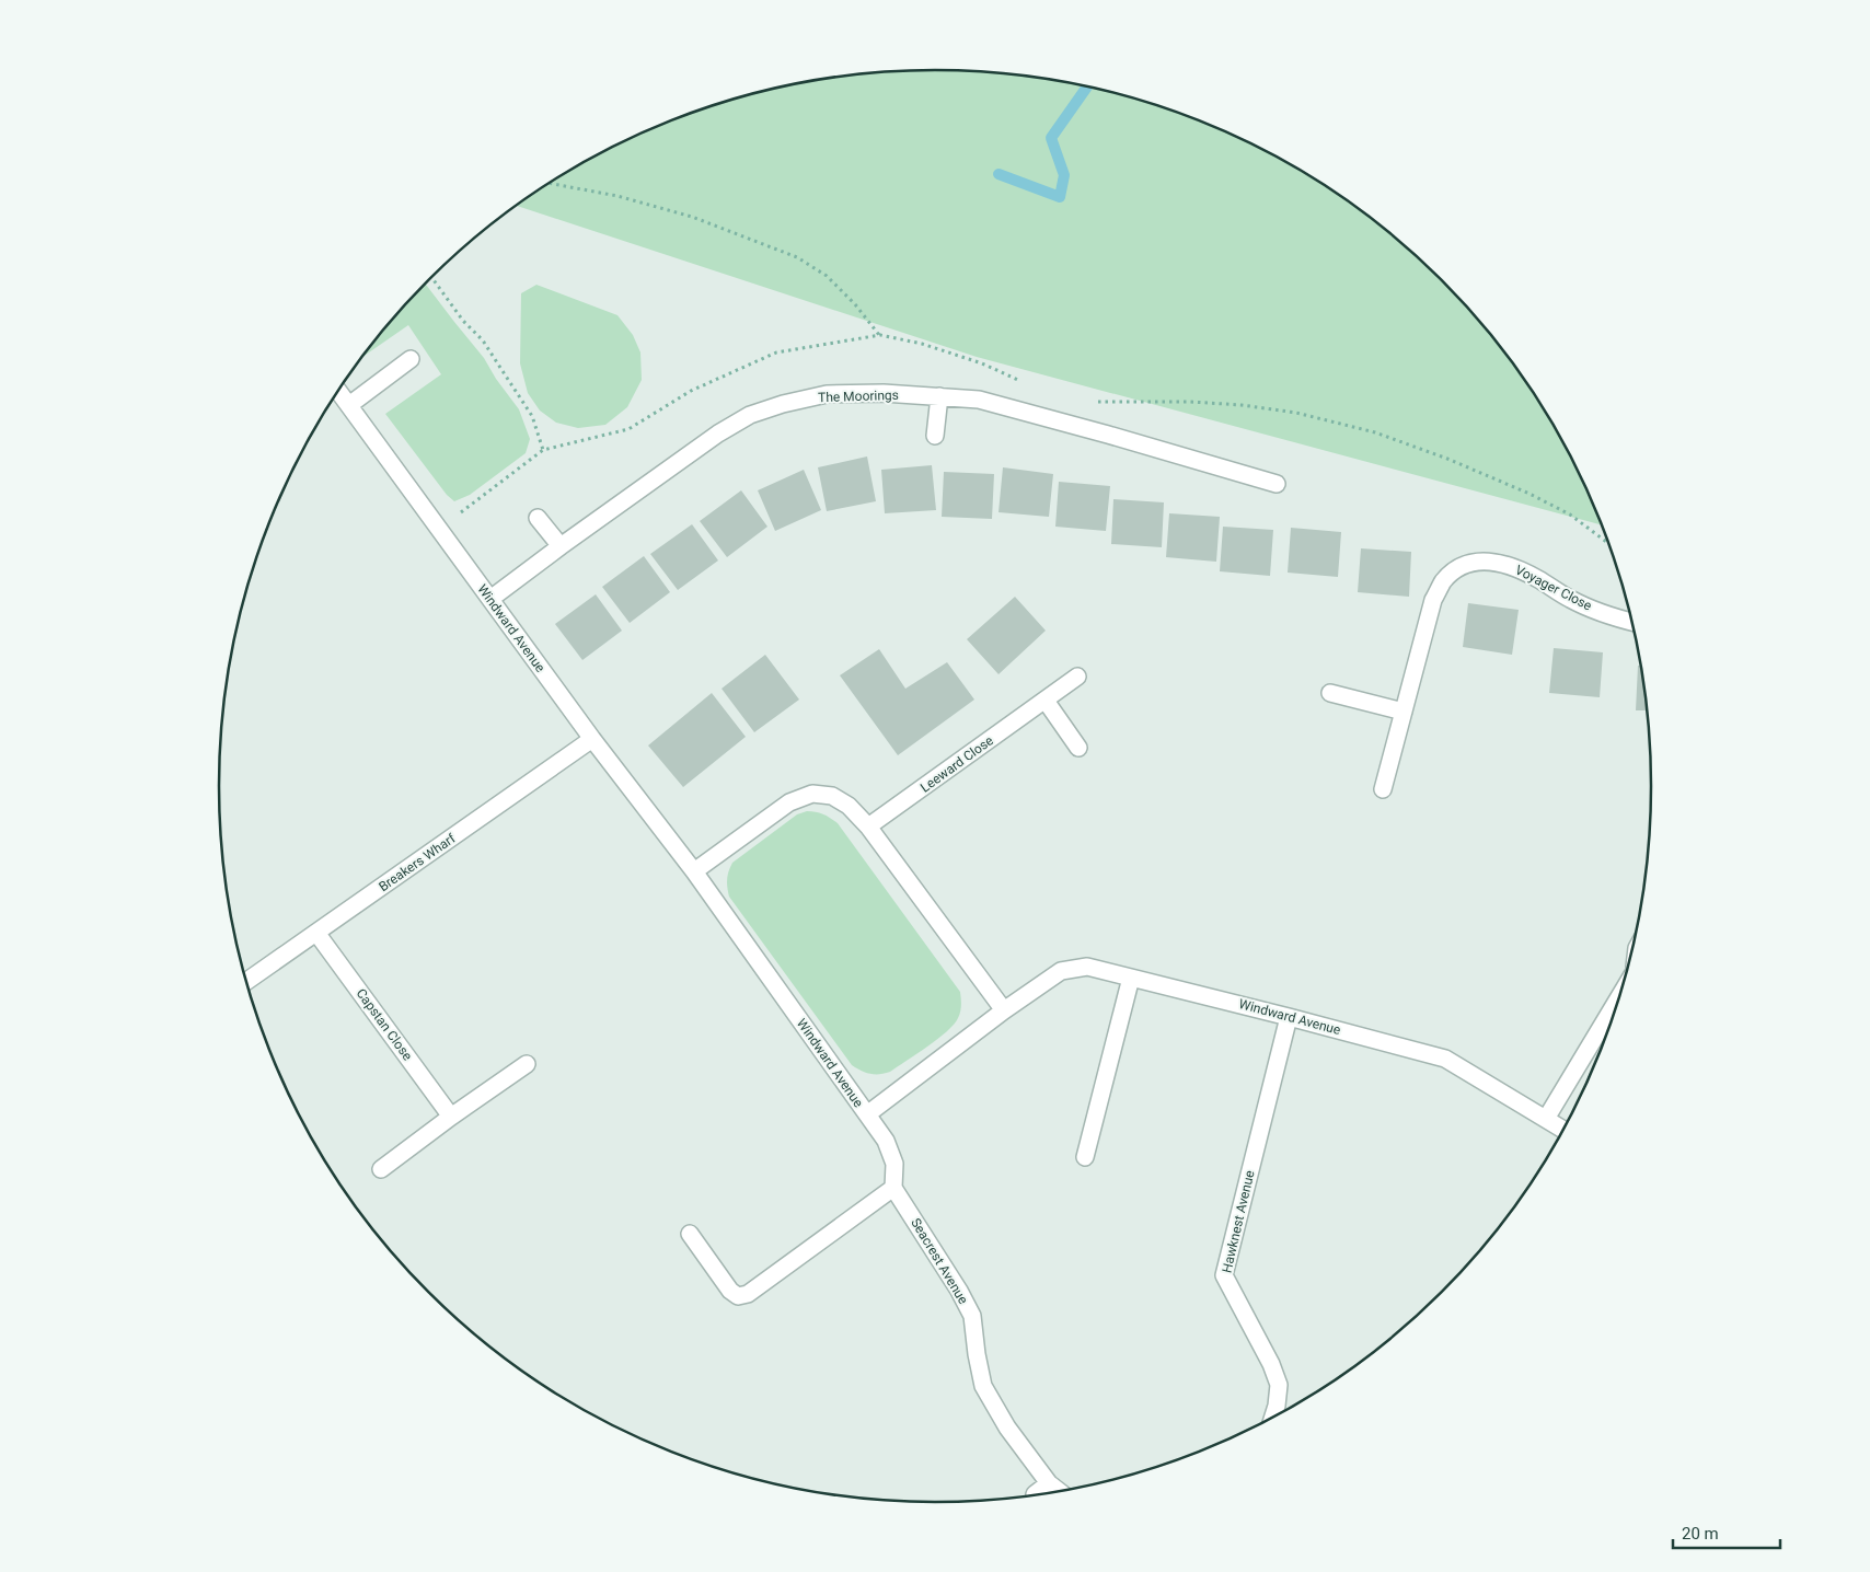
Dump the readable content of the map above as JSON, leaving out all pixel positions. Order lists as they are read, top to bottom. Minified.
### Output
{"streets":{"street":["The Moorings","Voyager Close","Windward Avenue","Leeward Close","Breakers Wharf","Capstan Close","Hawknest Avenue","Seacrest Avenue"]},"crossings":[["The Moorings","Windward Avenue"],["Windward Avenue","Breakers Wharf"],["Windward Avenue","Hawknest Avenue"],["Breakers Wharf","Capstan Close"]],"scale_bar":"20 m"}
